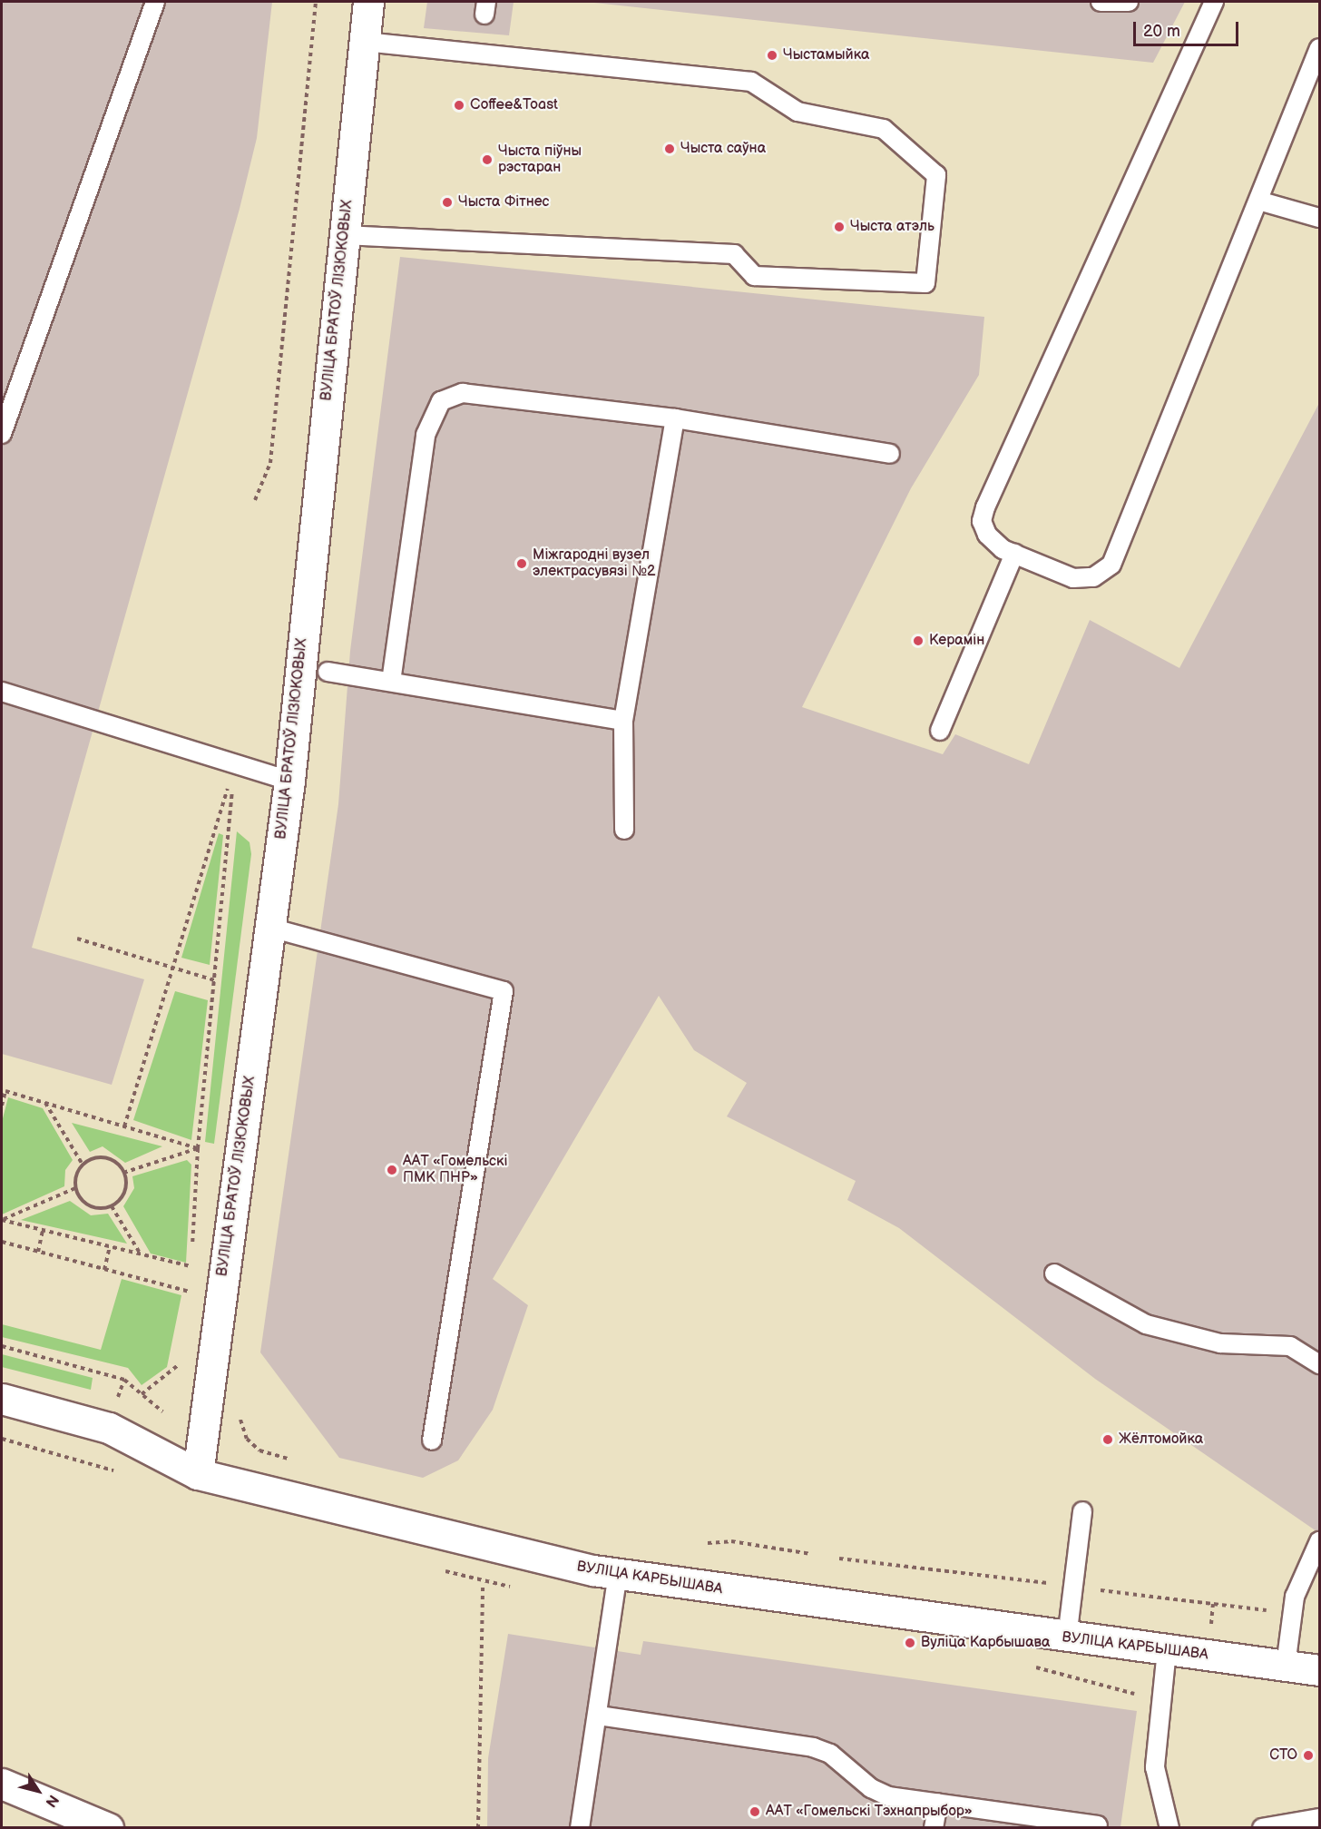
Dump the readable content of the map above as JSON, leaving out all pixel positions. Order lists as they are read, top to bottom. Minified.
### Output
{"streets":{"street":["ВУЛІЦА БРАТОЎ ЛІЗЮКОВЫХ","ВУЛІЦА КАРБЫШАВА"]},"crossings":[["ВУЛІЦА БРАТОЎ ЛІЗЮКОВЫХ","ВУЛІЦА КАРБЫШАВА"]],"places":["Чыстамыйка","Coffee&Toast","Чыста саўна","Чыста піўны рэстаран","Чыста Фітнес","Чыста атэль","Міжгародні вузел электрасувязі №2","Керамін","ААТ «Гомельскі ПМК ПНР»","Жёлтомойка","Вуліца Карбышава","СТО","ААТ «Гомельскі Тэхнапрыбор»"],"scale_bar":"20 m","north":"bottom right"}
